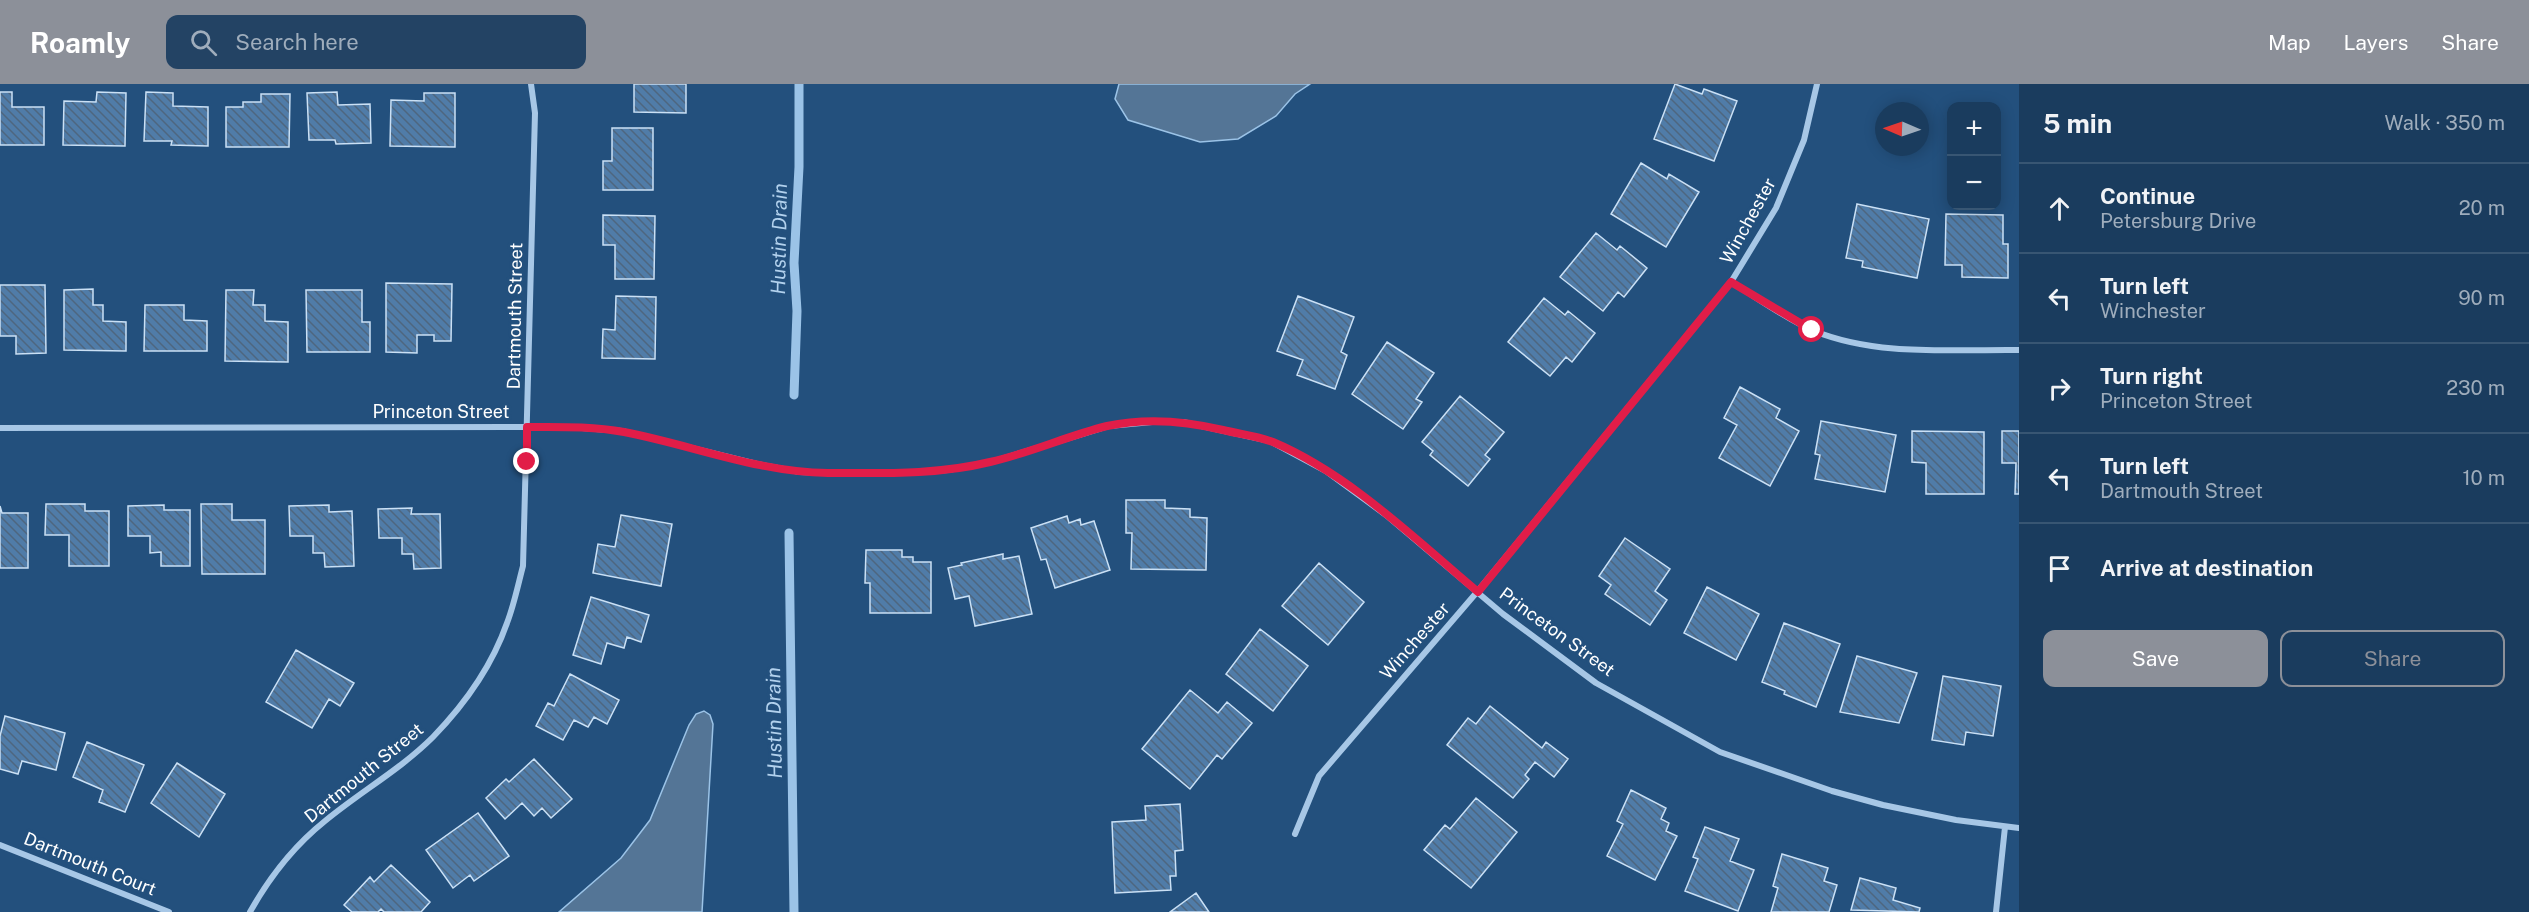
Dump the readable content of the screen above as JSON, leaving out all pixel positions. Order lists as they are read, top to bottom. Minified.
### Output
{"streets":{"street":["Winchester","Dartmouth Street","Princeton Street","Dartmouth Court"]},"crossings":[["Winchester","Princeton Street"],["Dartmouth Street","Princeton Street"]],"water":["Hustin Drain"],"north":"left","page":{"header":"Roamly","search":"Search here","nav":["Map","Layers","Share"],"heading":["5 min","Walk · 350 m"],"map_buttons":["+","−"],"list":[["Continue","Petersburg Drive","20 m"],["Turn left","Winchester","90 m"],["Turn right","Princeton Street","230 m"],["Turn left","Dartmouth Street","10 m"],"Arrive at destination"],"buttons":["Save","Share"]}}
